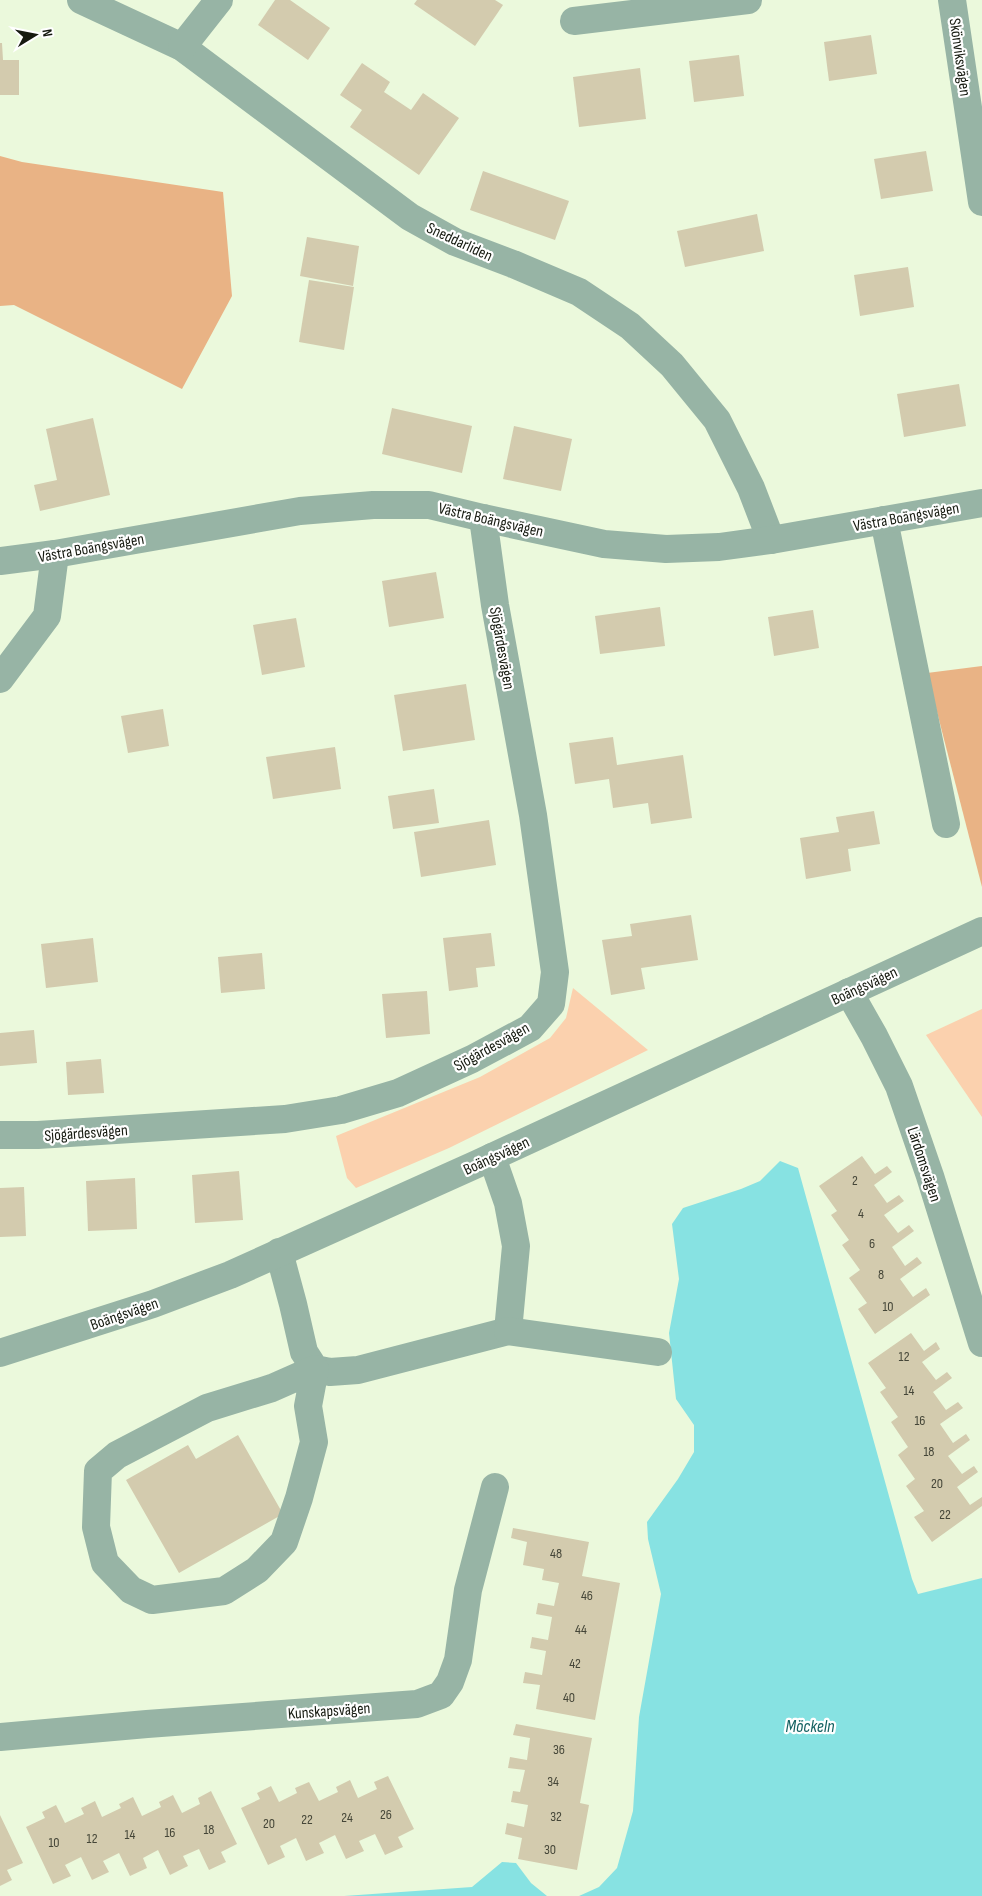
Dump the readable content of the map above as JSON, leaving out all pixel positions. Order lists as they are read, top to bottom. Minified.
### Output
{"streets":{"street":["Skönviksvägen","Sneddarliden","Västra Boängsvägen","Sjögärdesvägen","Boängsvägen","Lärdomsvägen","Kunskapsvägen"]},"crossings":[["Sneddarliden","Västra Boängsvägen"],["Västra Boängsvägen","Sjögärdesvägen"],["Boängsvägen","Lärdomsvägen"]],"water":["Möckeln"],"house_numbers":["2","4","6","8","10","12","14","16","18","20","22","48","46","44","42","40","36","34","26","32","24","22","20","18","16","14","12","10","30"],"north":"right"}
